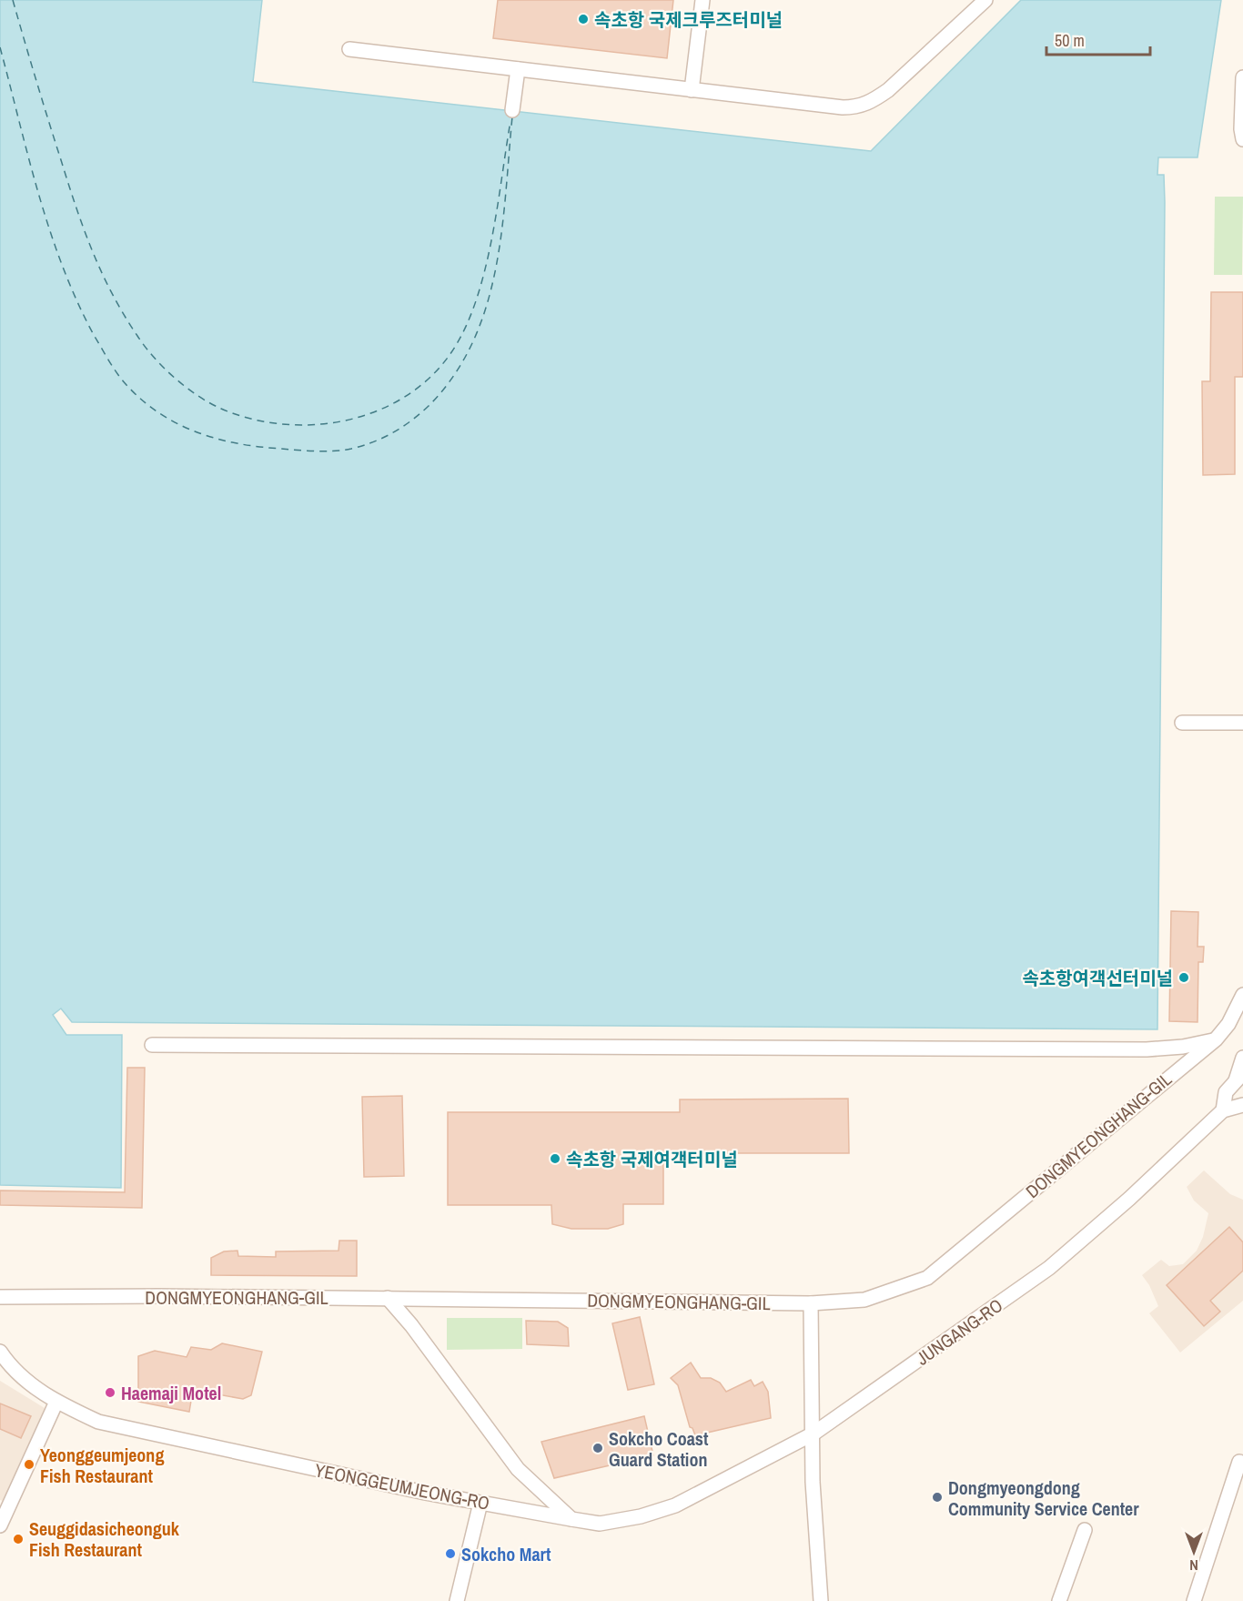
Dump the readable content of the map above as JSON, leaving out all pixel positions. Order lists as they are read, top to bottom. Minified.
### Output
{"streets":{"street":["DONGMYEONGHANG-GIL","JUNGANG-RO","YEONGGEUMJEONG-RO"]},"crossings":[["JUNGANG-RO","YEONGGEUMJEONG-RO"]],"places":["속초항 국제크루즈터미널","속초항여객선터미널","속초항 국제여객터미널","Haemaji Motel","Sokcho Coast Guard Station","Yeonggeumjeong Fish Restaurant","Dongmyeongdong Community Service Center","Seuggidasicheonguk Fish Restaurant","Sokcho Mart"],"scale_bar":"50 m","north":"bottom"}
